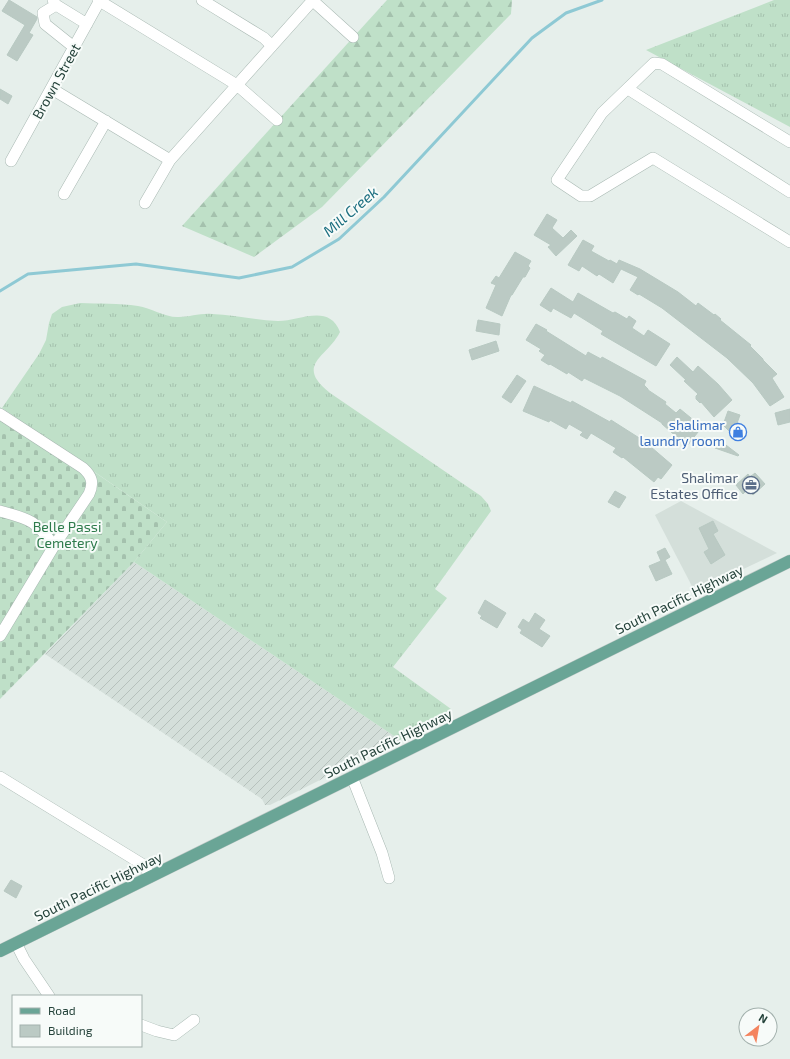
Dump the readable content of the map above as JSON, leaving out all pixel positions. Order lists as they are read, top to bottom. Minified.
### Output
{"streets":{"main road":["South Pacific Highway"],"street":["Brown Street"]},"water":["Mill Creek"],"parks":["Belle Passi Cemetery"],"places":{"shop":["shalimar laundry room"],"office":["Shalimar Estates Office"]},"legend":["Road","Building"],"north":"top right"}
